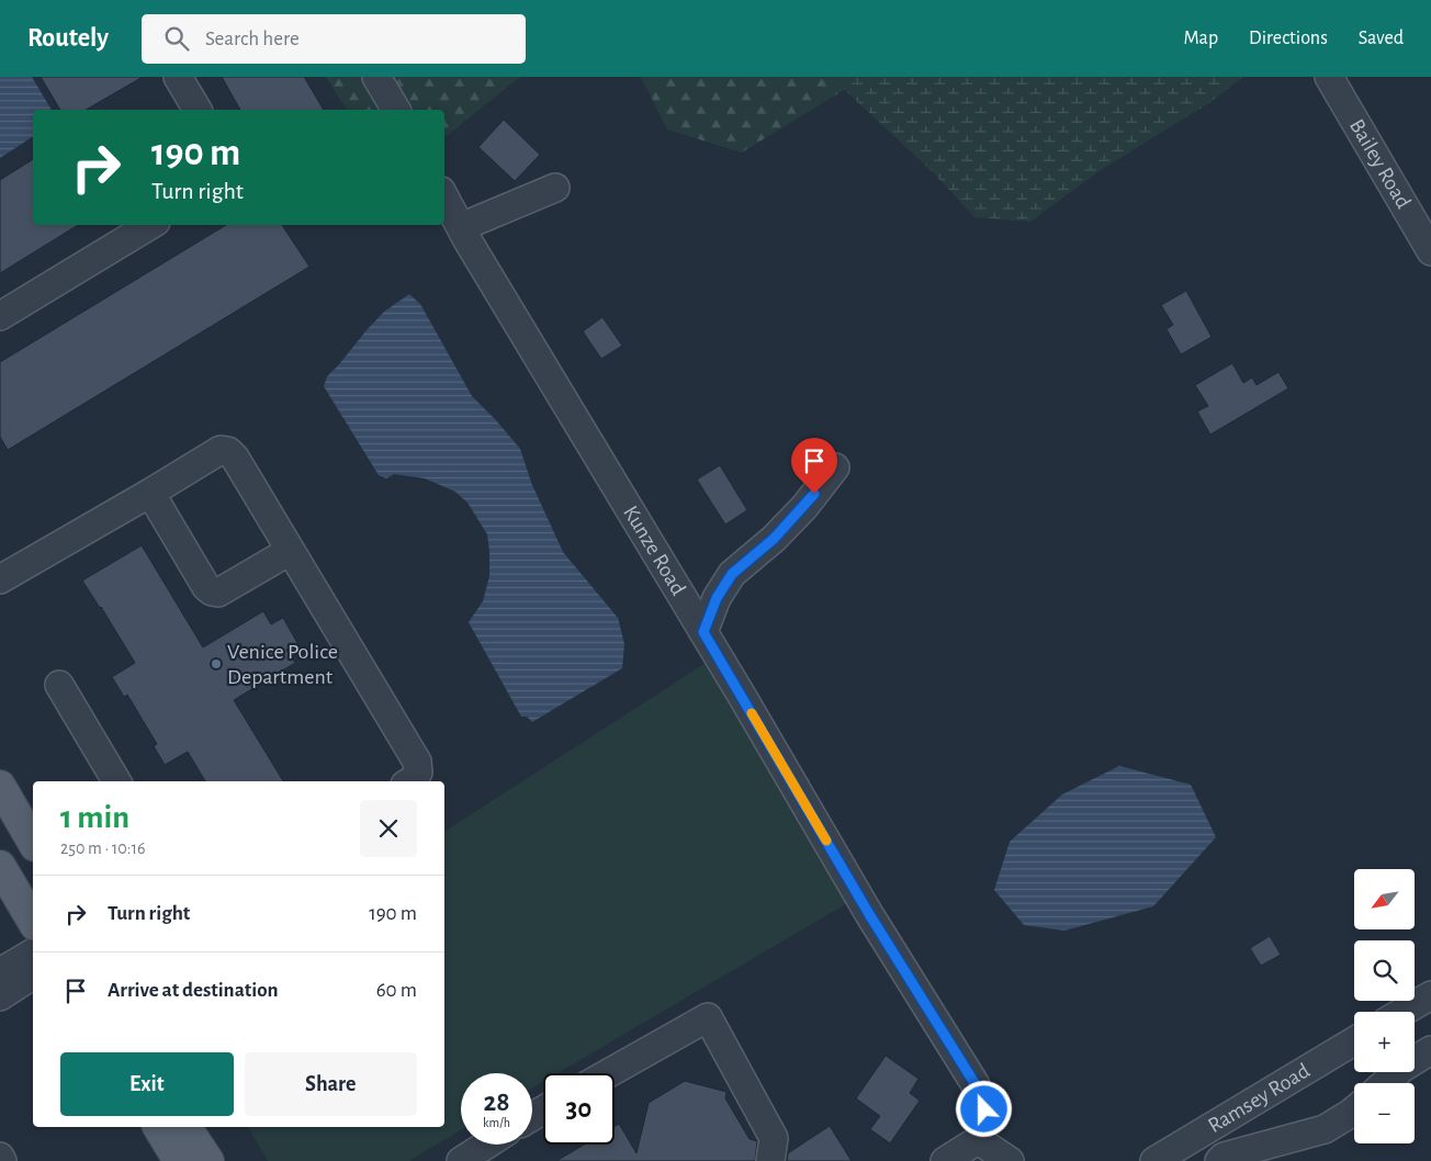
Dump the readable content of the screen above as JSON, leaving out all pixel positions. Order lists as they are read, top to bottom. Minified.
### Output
{"streets":{"street":["Bailey Road","Kunze Road","Ramsey Road"]},"places":["Venice Police Department"],"north":"bottom left","page":{"header":"Routely","search":"Search here","nav":["Map","Directions","Saved"],"turn":["190 m","Turn right"],"heading":["1 min","250 m · 10:16"],"map_buttons":["+","−"],"list":[{"name":"Turn right","value":"190 m"},{"name":"Arrive at destination","value":"60 m"}],"buttons":["Exit","Share"],"speed":"28 km/h","limit":"30"}}
